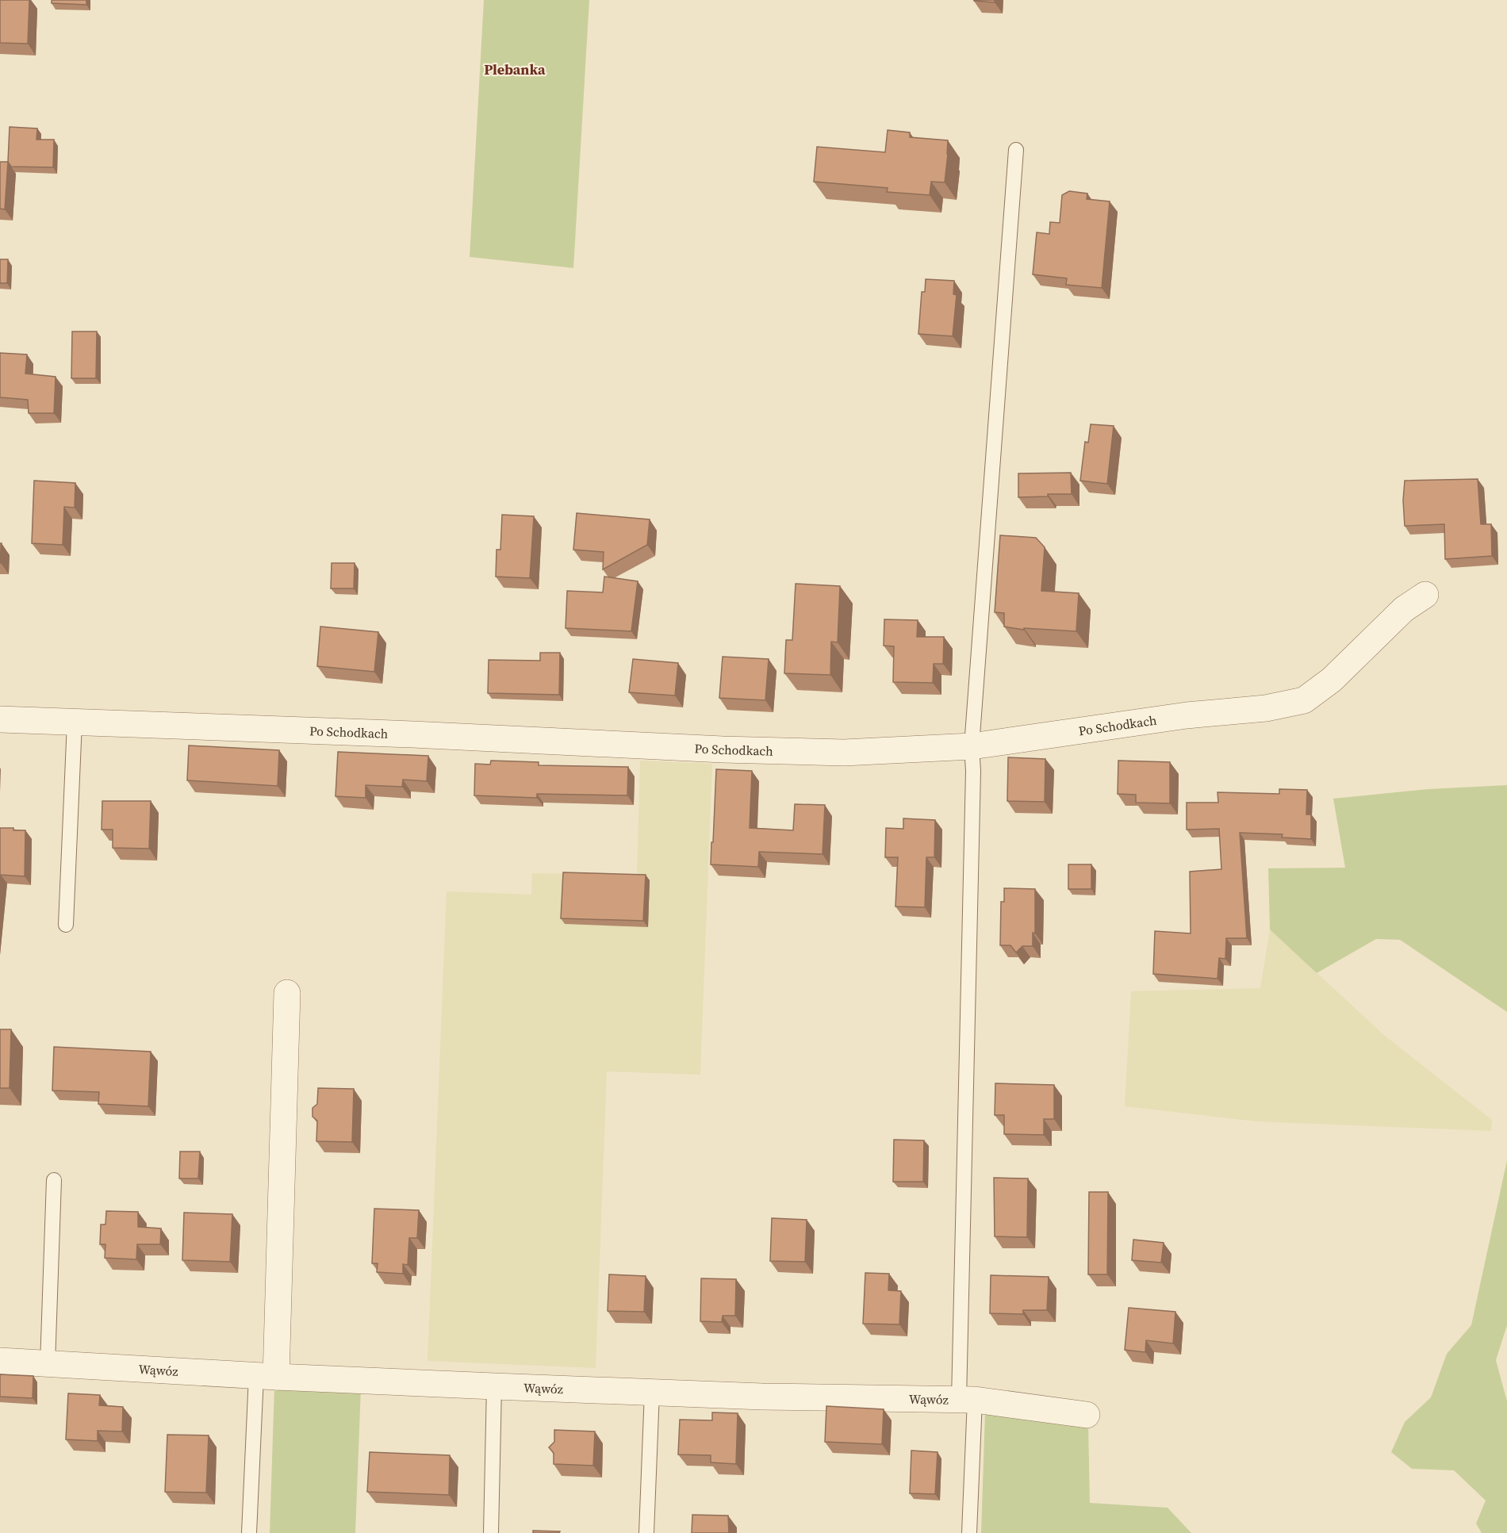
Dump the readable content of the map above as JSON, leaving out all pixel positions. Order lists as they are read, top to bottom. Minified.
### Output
{"streets":{"street":["Po Schodkach","Wąwóz"]},"districts":["Plebanka"]}
